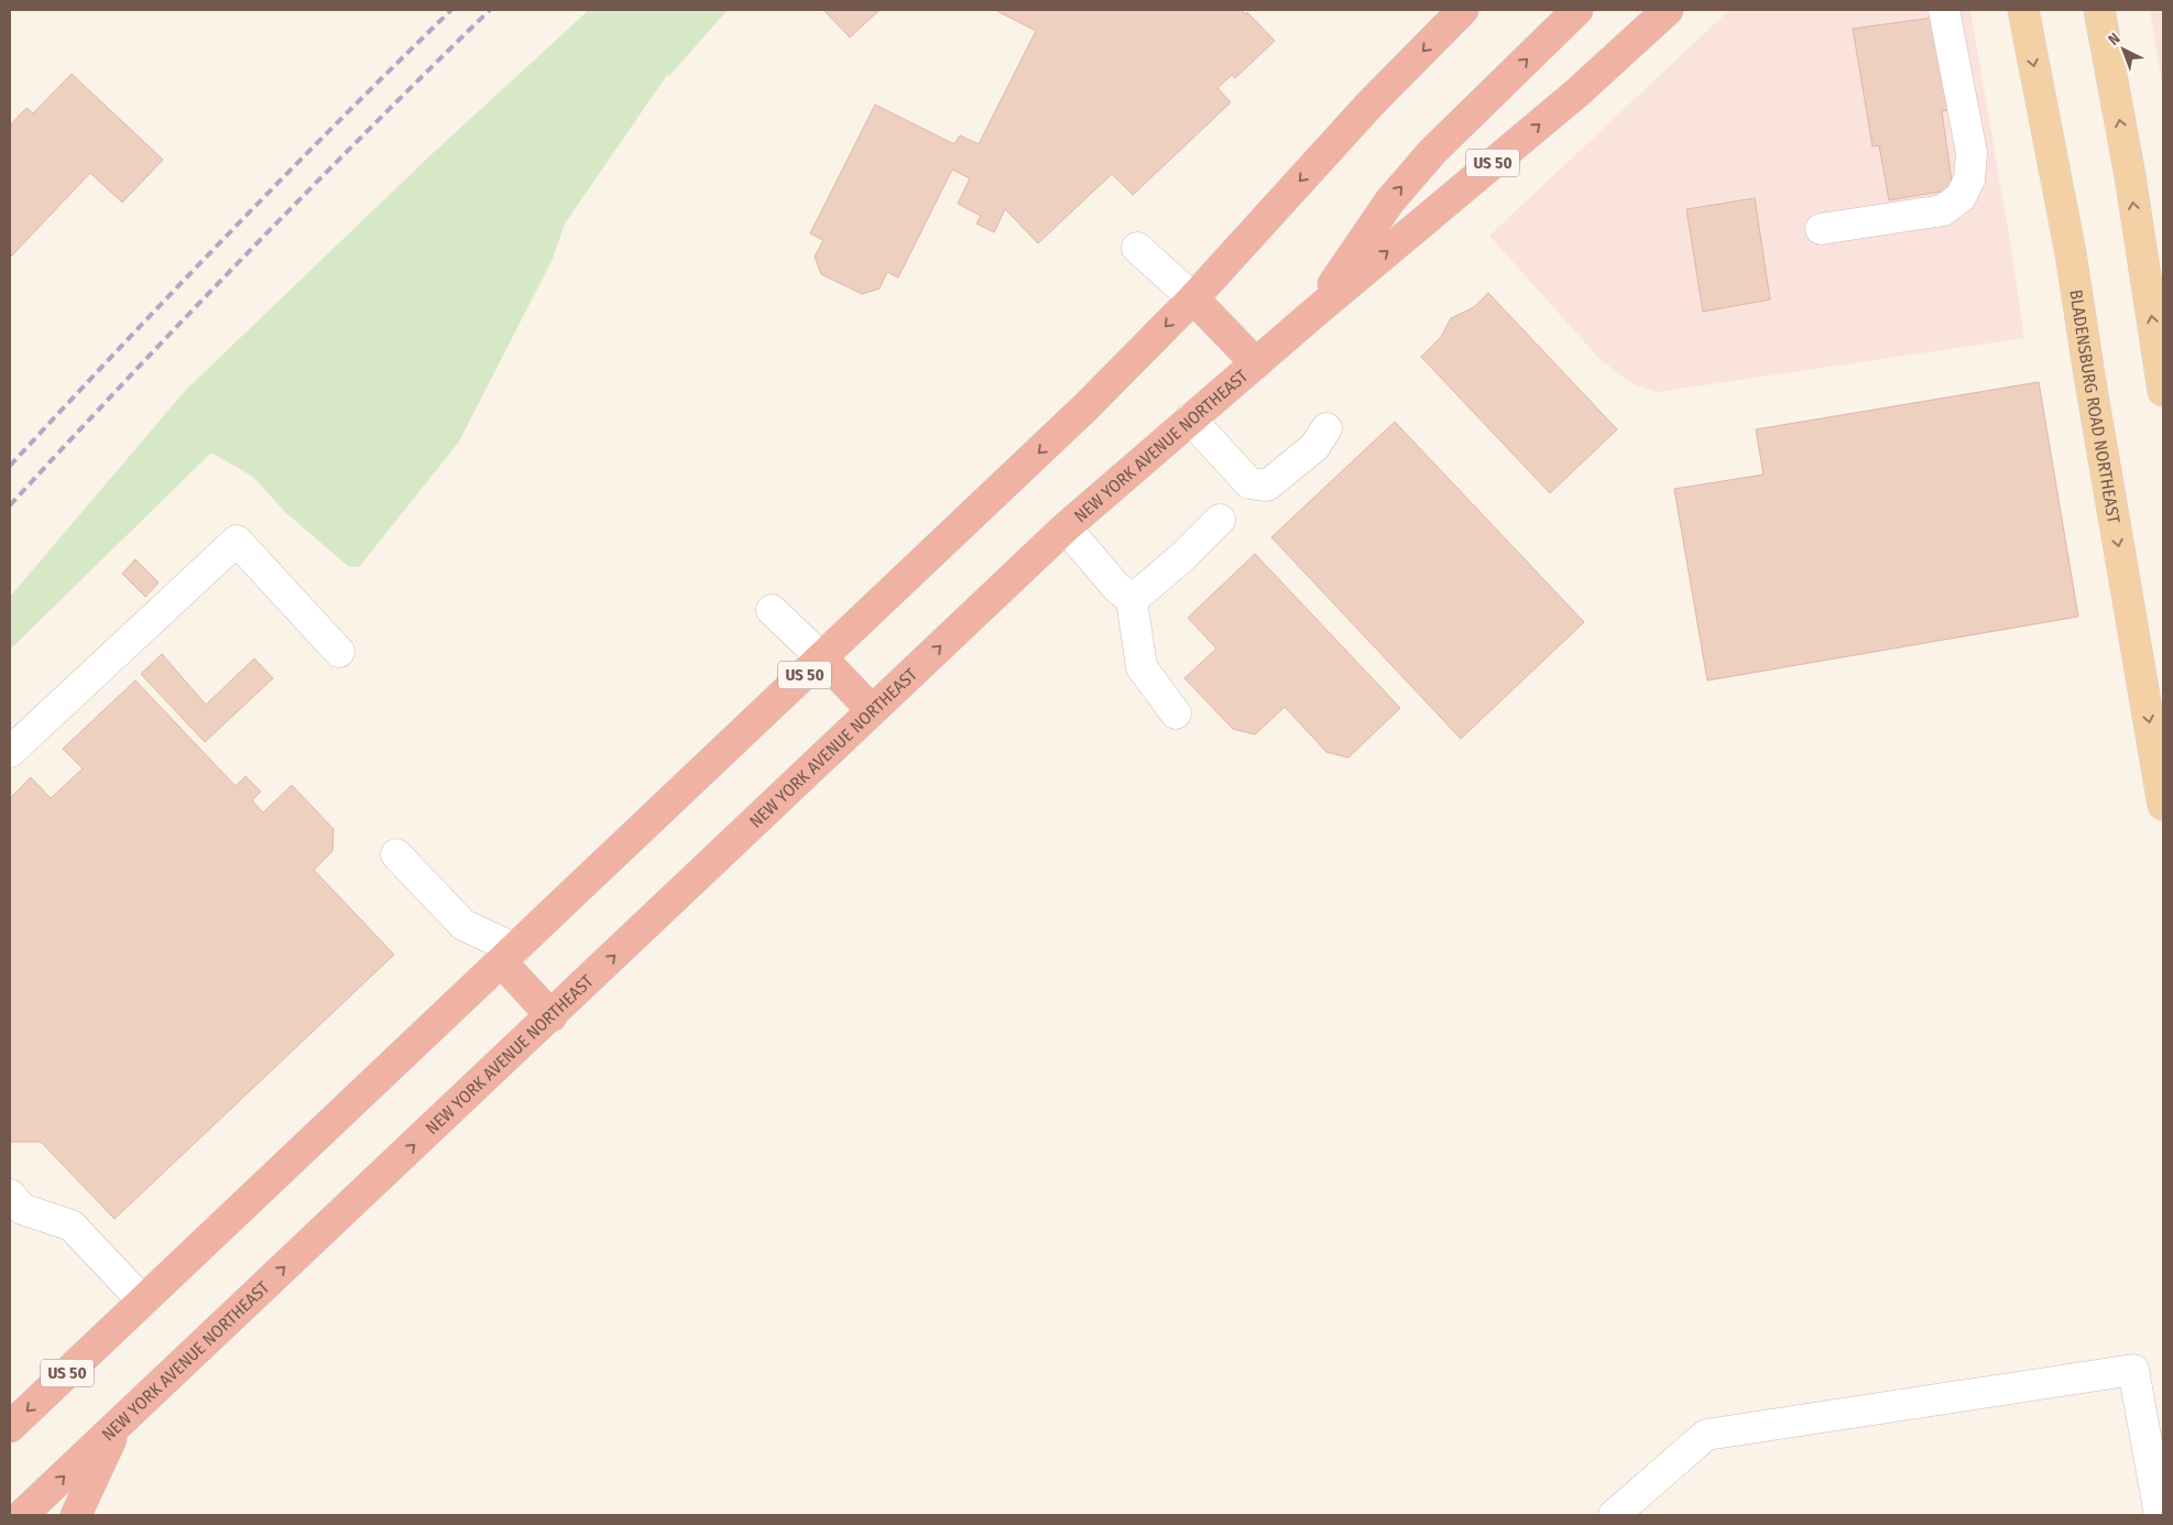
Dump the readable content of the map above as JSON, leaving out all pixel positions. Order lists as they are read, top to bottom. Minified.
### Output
{"streets":{"highway":["US 50","NEW YORK AVENUE NORTHEAST"],"main road":["BLADENSBURG ROAD NORTHEAST"]},"north":"top left"}
